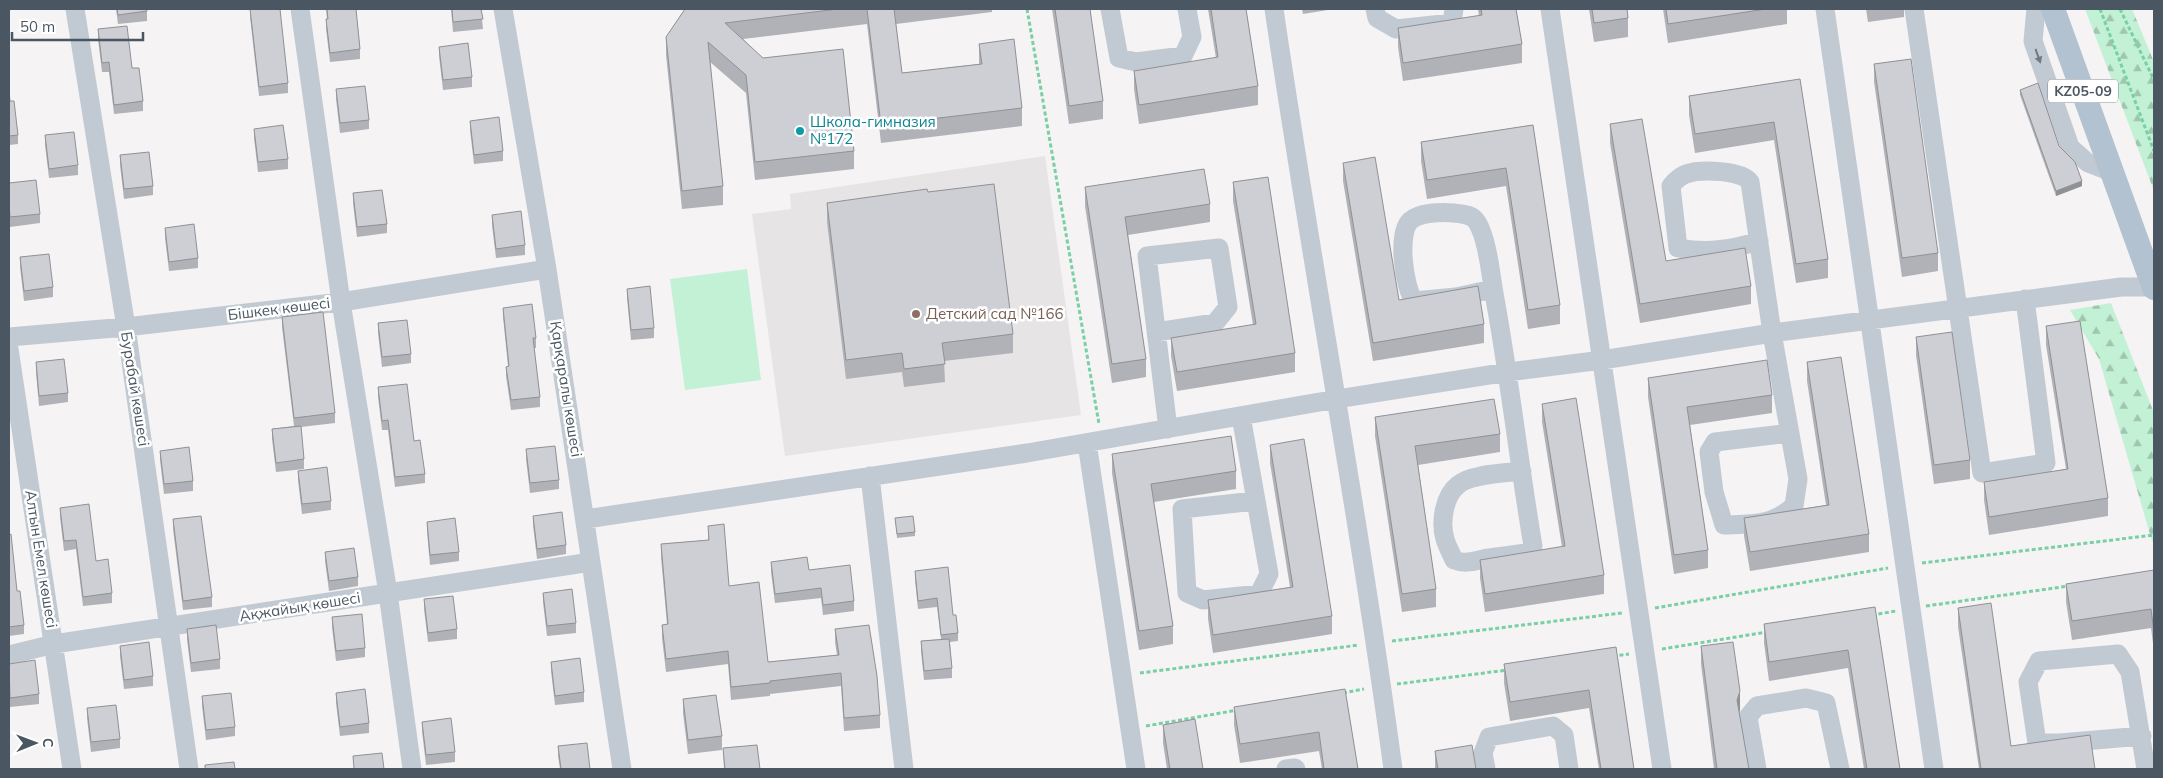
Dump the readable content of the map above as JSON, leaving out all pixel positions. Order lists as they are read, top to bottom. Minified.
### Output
{"streets":{"main road":["KZ05-09"],"street":["Бішкек көшесі","Бурабай көшесі","Қарқаралы көшесі","Алтын Емел көшесі","Ақжайық көшесі"]},"crossings":[["Бішкек көшесі","Бурабай көшесі"],["Бішкек көшесі","Қарқаралы көшесі"],["Бурабай көшесі","Ақжайық көшесі"],["Қарқаралы көшесі","Ақжайық көшесі"],["Алтын Емел көшесі","Ақжайық көшесі"]],"places":["Школа-гимназия №172","Детский сад №166"],"scale_bar":"50 m","north":"right"}
